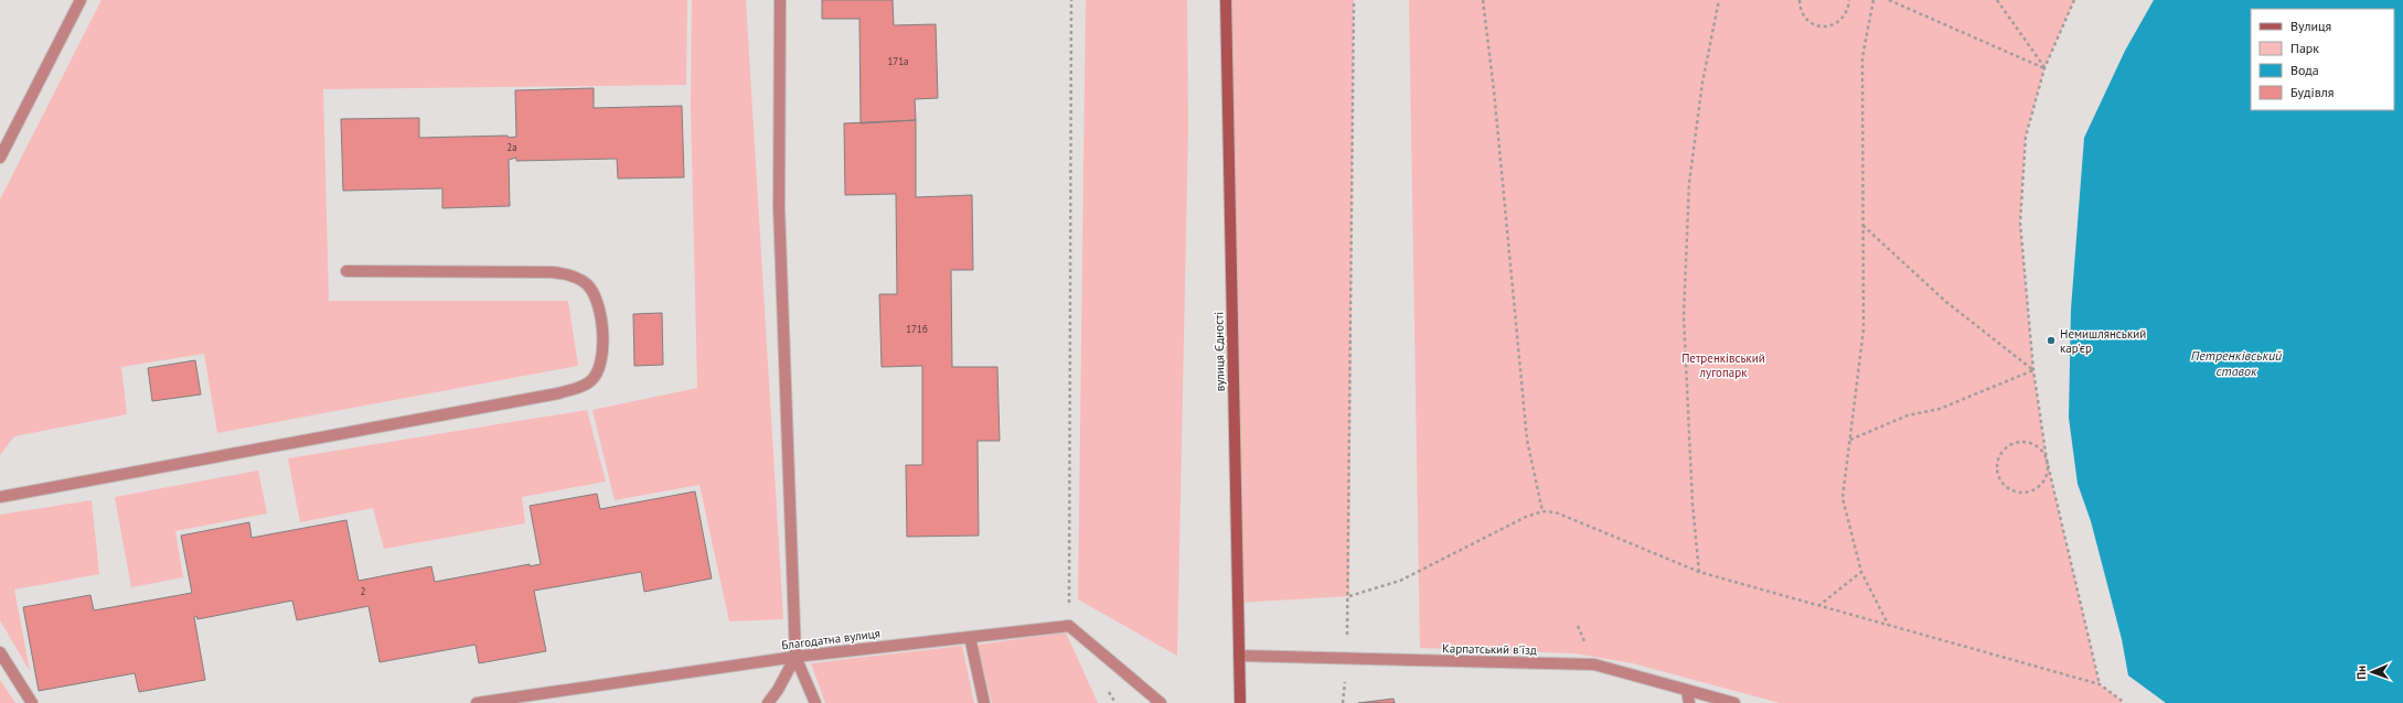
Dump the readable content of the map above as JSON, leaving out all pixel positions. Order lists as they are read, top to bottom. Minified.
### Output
{"streets":{"street":["вулиця Єдності","Благодатна вулиця","Карпатський в'їзд"]},"crossings":[["вулиця Єдності","Карпатський в'їзд"]],"water":["Петренківський ставок"],"parks":["Петренківський лугопарк"],"places":["Немишлянський кар'єр"],"house_numbers":["171а","2а","171б","2"],"legend":["Вулиця","Парк","Вода","Будівля"],"north":"left"}
